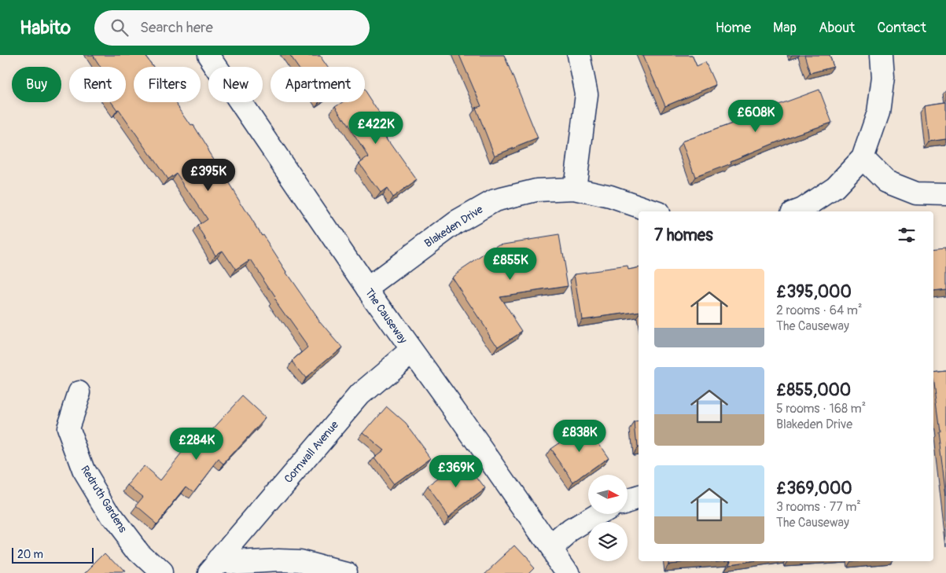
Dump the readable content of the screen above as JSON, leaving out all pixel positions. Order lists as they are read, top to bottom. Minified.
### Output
{"streets":{"street":["Blakeden Drive","The Causeway","Cornwall Avenue","Redruth Gardens"]},"crossings":[["Blakeden Drive","The Causeway"],["The Causeway","Cornwall Avenue"]],"scale_bar":"20 m","north":"right","page":{"header":"Habito","search":"Search here","nav":["Home","Map","About","Contact"],"chip":["Buy","Rent","Filters","New","Apartment"],"price":["£608K","£422K","£395K","£855K","£838K","£284K","£369K"],"heading":"7 homes","list":[{"name":"£395,000","note":"2 rooms · 64 m² · The Causeway"},{"name":"£855,000","note":"5 rooms · 168 m² · Blakeden Drive"},{"name":"£369,000","note":"3 rooms · 77 m² · The Causeway"}],"scale":"20 m"}}
